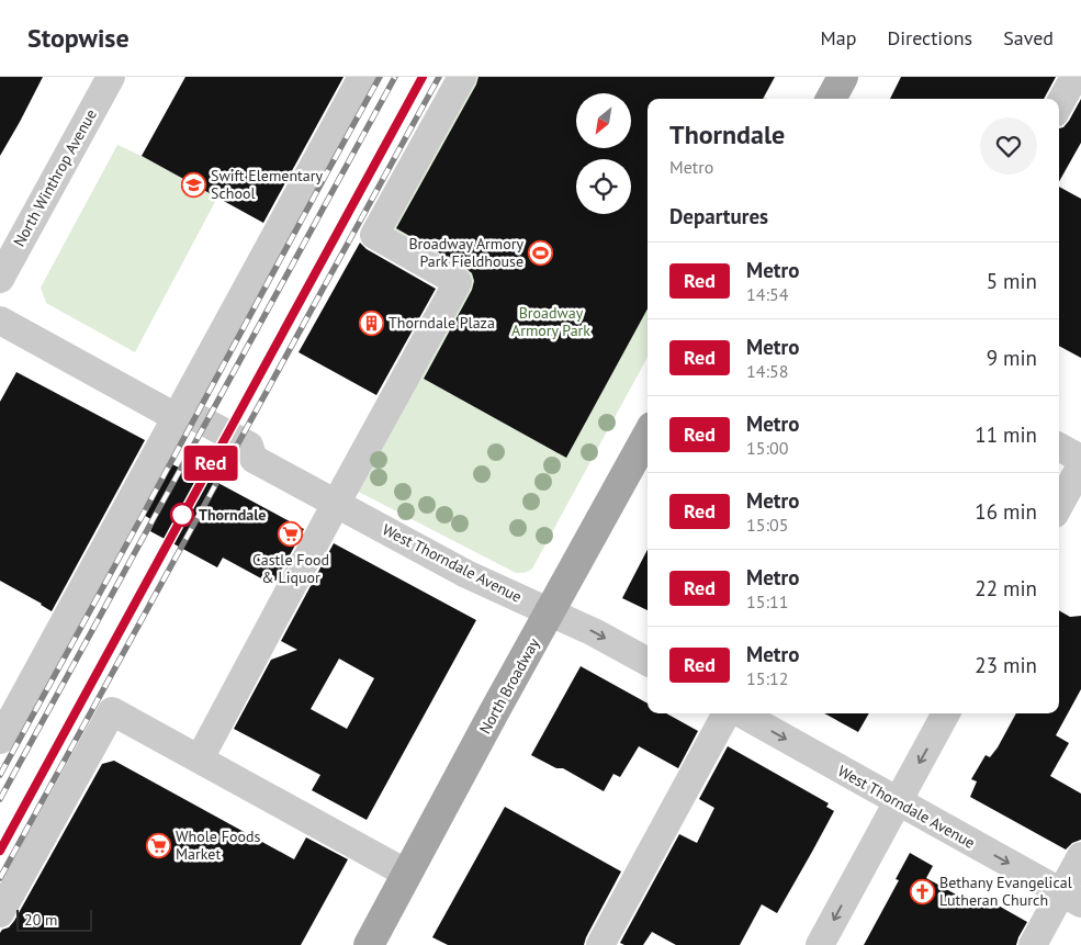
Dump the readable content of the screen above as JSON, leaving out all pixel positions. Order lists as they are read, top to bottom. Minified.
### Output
{"streets":{"main road":["North Broadway"],"street":["North Winthrop Avenue","West Thorndale Avenue"]},"crossings":[["West Thorndale Avenue","North Broadway"]],"one_way":["West Thorndale Avenue"],"parks":["Broadway Armory Park"],"places":{"school or university":["Swift Elementary School"],"sports":["Broadway Armory Park Fieldhouse"],"building":["Thorndale Plaza"],"other":["Thorndale"],"supermarket":["Castle Food & Liquor","Whole Foods Market"],"church":["Bethany Evangelical Lutheran Church"]},"lines":["metro line Red"],"scale_bar":"20 m","north":"bottom left","page":{"header":"Stopwise","nav":["Map","Directions","Saved"],"on_map":"Red","heading":[["Thorndale","Metro"],"Departures"],"list":[{"mark":"Red","name":"Metro","note":"14:54","value":"5 min"},{"mark":"Red","name":"Metro","note":"14:58","value":"9 min"},{"mark":"Red","name":"Metro","note":"15:00","value":"11 min"},{"mark":"Red","name":"Metro","note":"15:05","value":"16 min"},{"mark":"Red","name":"Metro","note":"15:11","value":"22 min"},{"mark":"Red","name":"Metro","note":"15:12","value":"23 min"}],"scale":"20 m"}}
